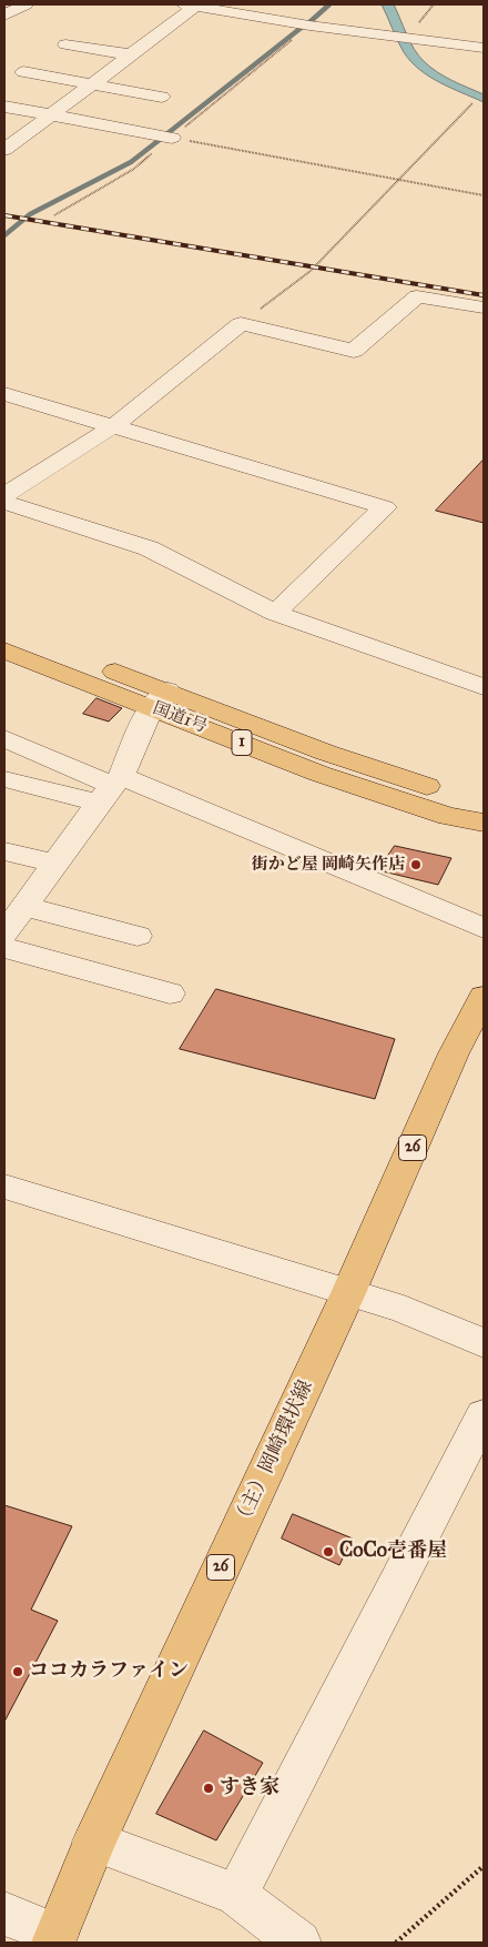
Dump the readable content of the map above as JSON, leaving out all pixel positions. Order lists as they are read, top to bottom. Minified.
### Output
{"streets":{"main road":["国道1号","1","26","（主）岡崎環状線"]},"places":["街かど屋 岡崎矢作店","CoCo壱番屋","ココカラファイン","すき家"]}
